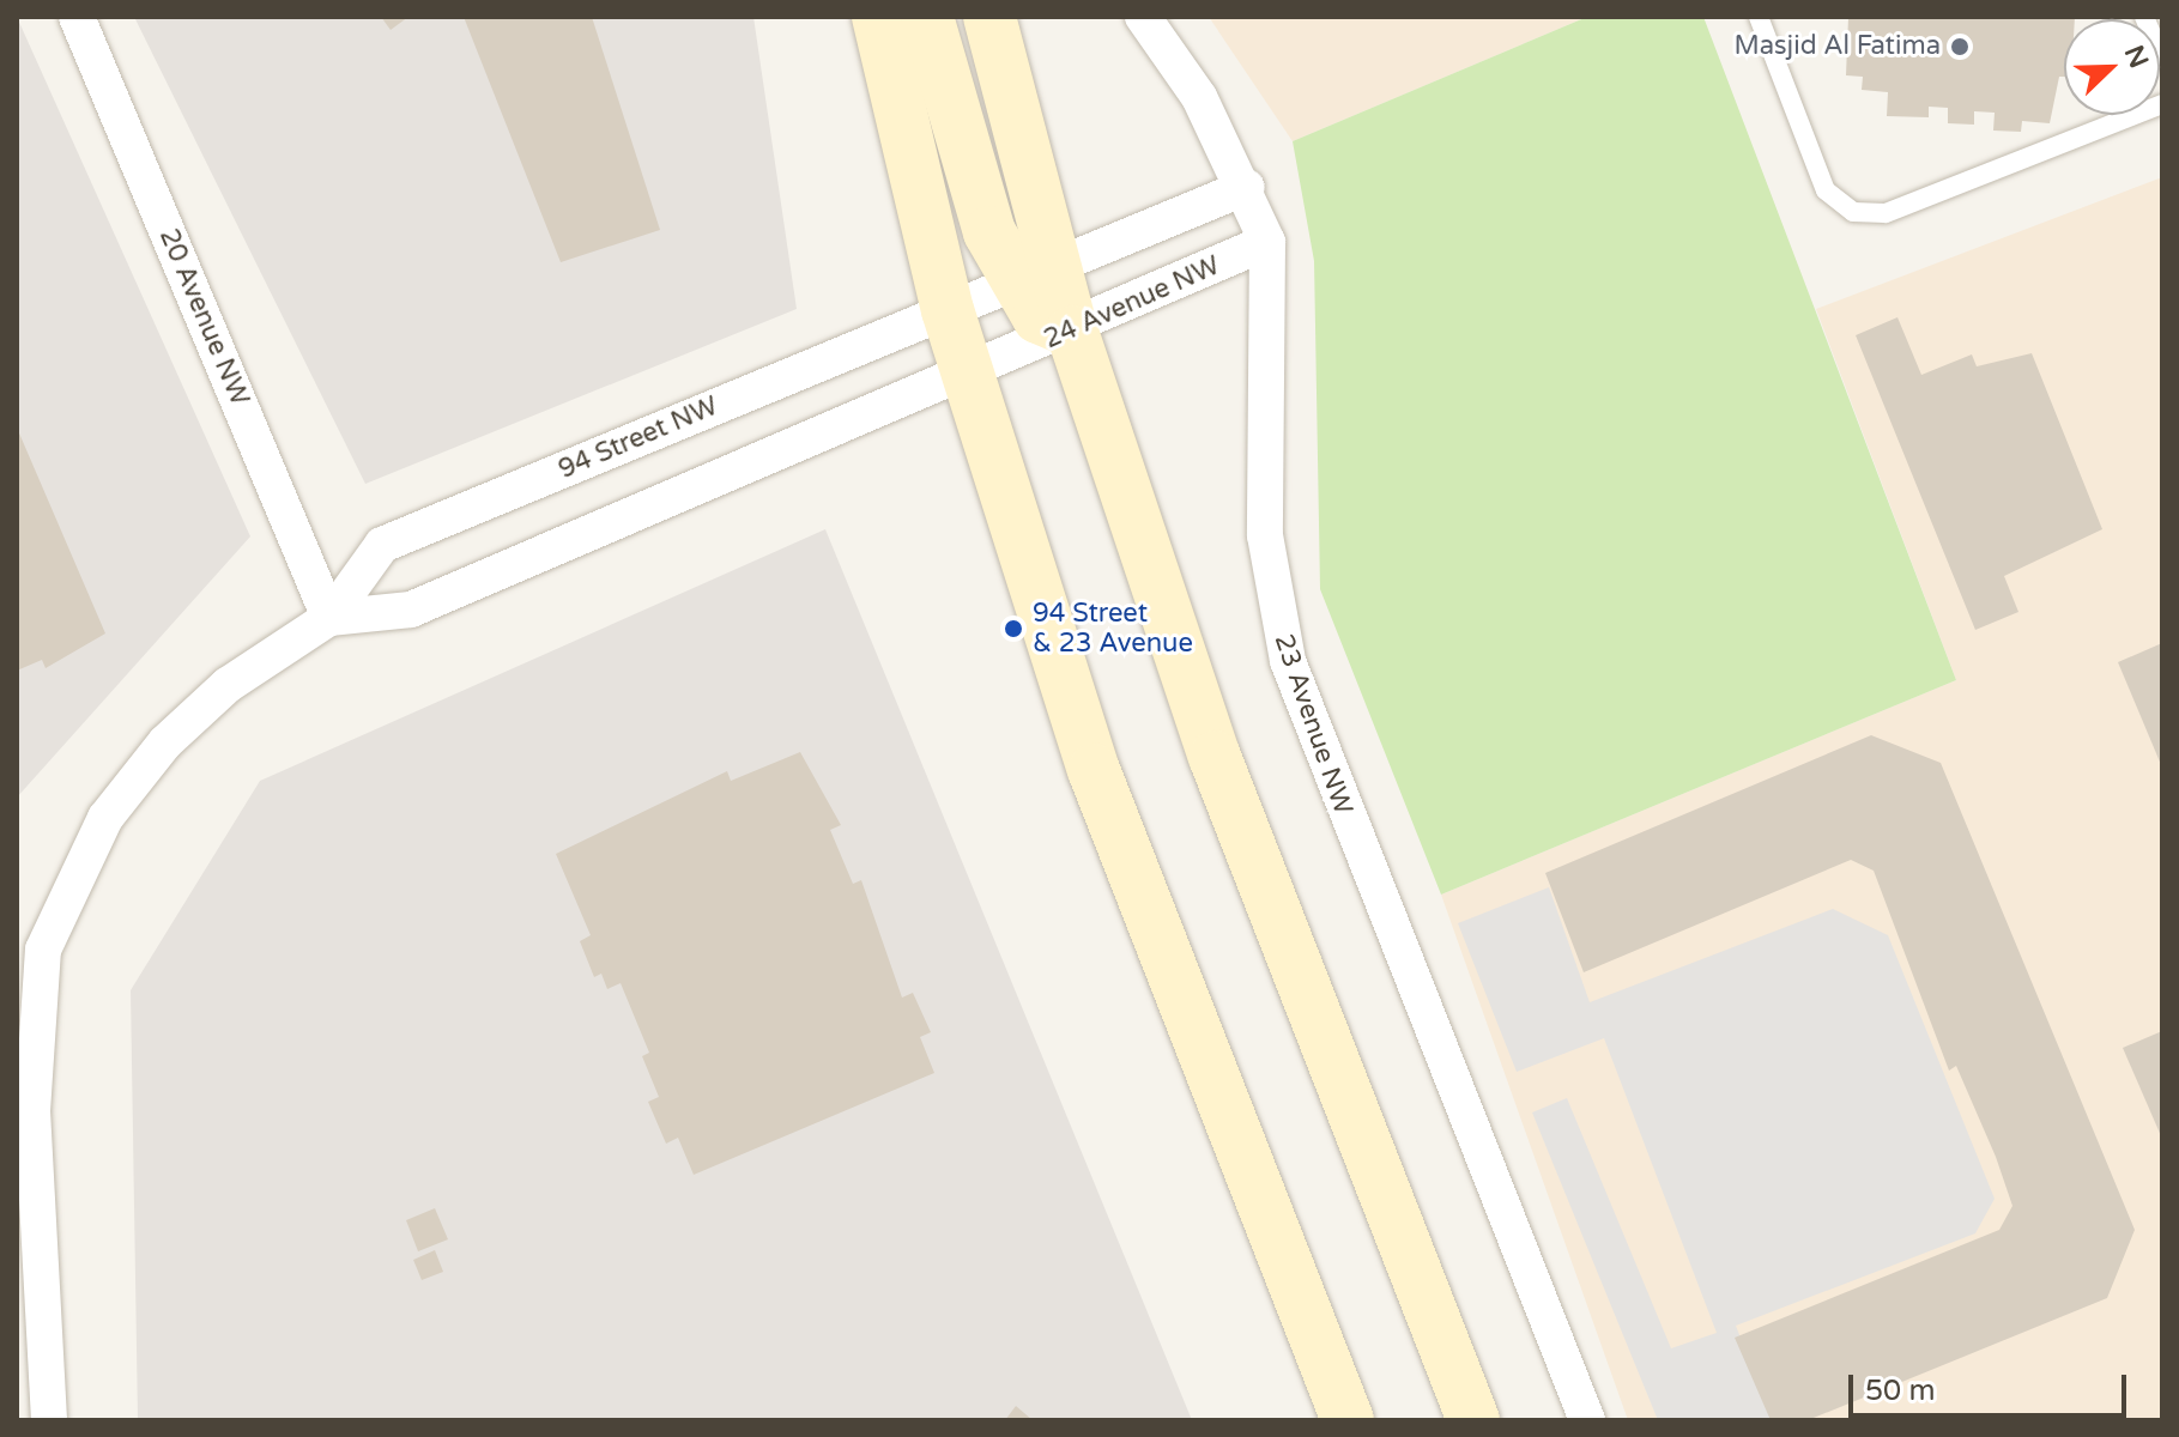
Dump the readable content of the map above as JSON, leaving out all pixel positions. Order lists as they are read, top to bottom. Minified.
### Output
{"streets":{"street":["24 Avenue NW","20 Avenue NW","94 Street NW","23 Avenue NW"]},"crossings":[["24 Avenue NW","94 Street NW"],["24 Avenue NW","23 Avenue NW"],["20 Avenue NW","94 Street NW"]],"places":["Masjid Al Fatima","94 Street & 23 Avenue"],"scale_bar":"50 m","north":"top right"}
